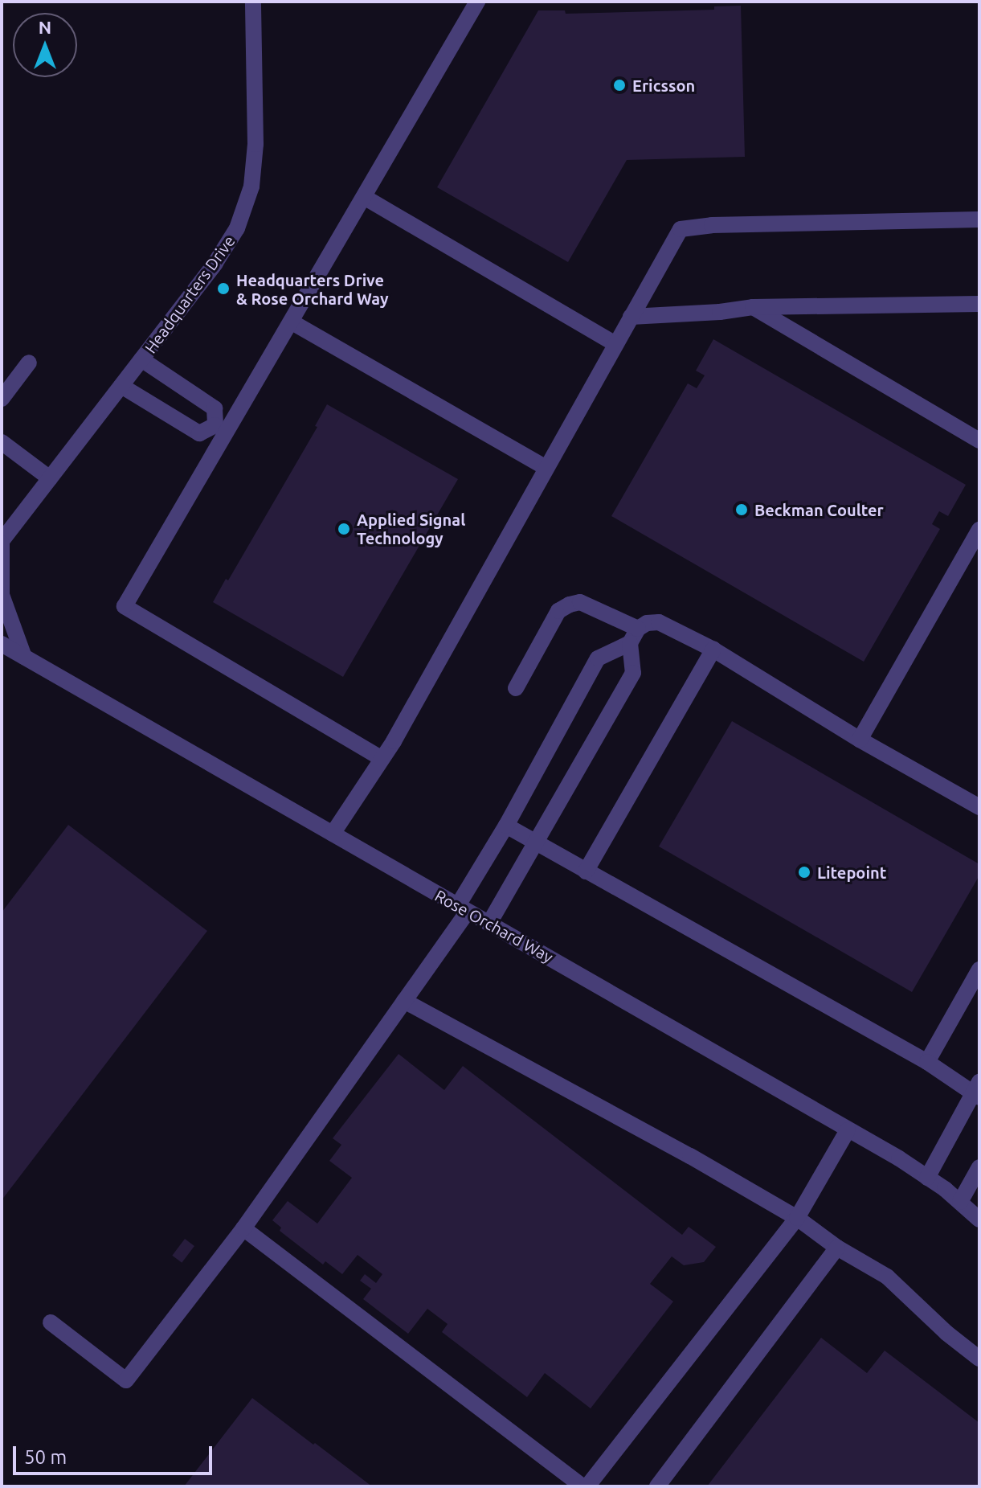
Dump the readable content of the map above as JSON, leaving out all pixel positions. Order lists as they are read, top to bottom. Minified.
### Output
{"streets":{"street":["Headquarters Drive","Rose Orchard Way"]},"places":["Ericsson","Headquarters Drive & Rose Orchard Way","Beckman Coulter","Applied Signal Technology","Litepoint"],"scale_bar":"50 m","north":"top"}
